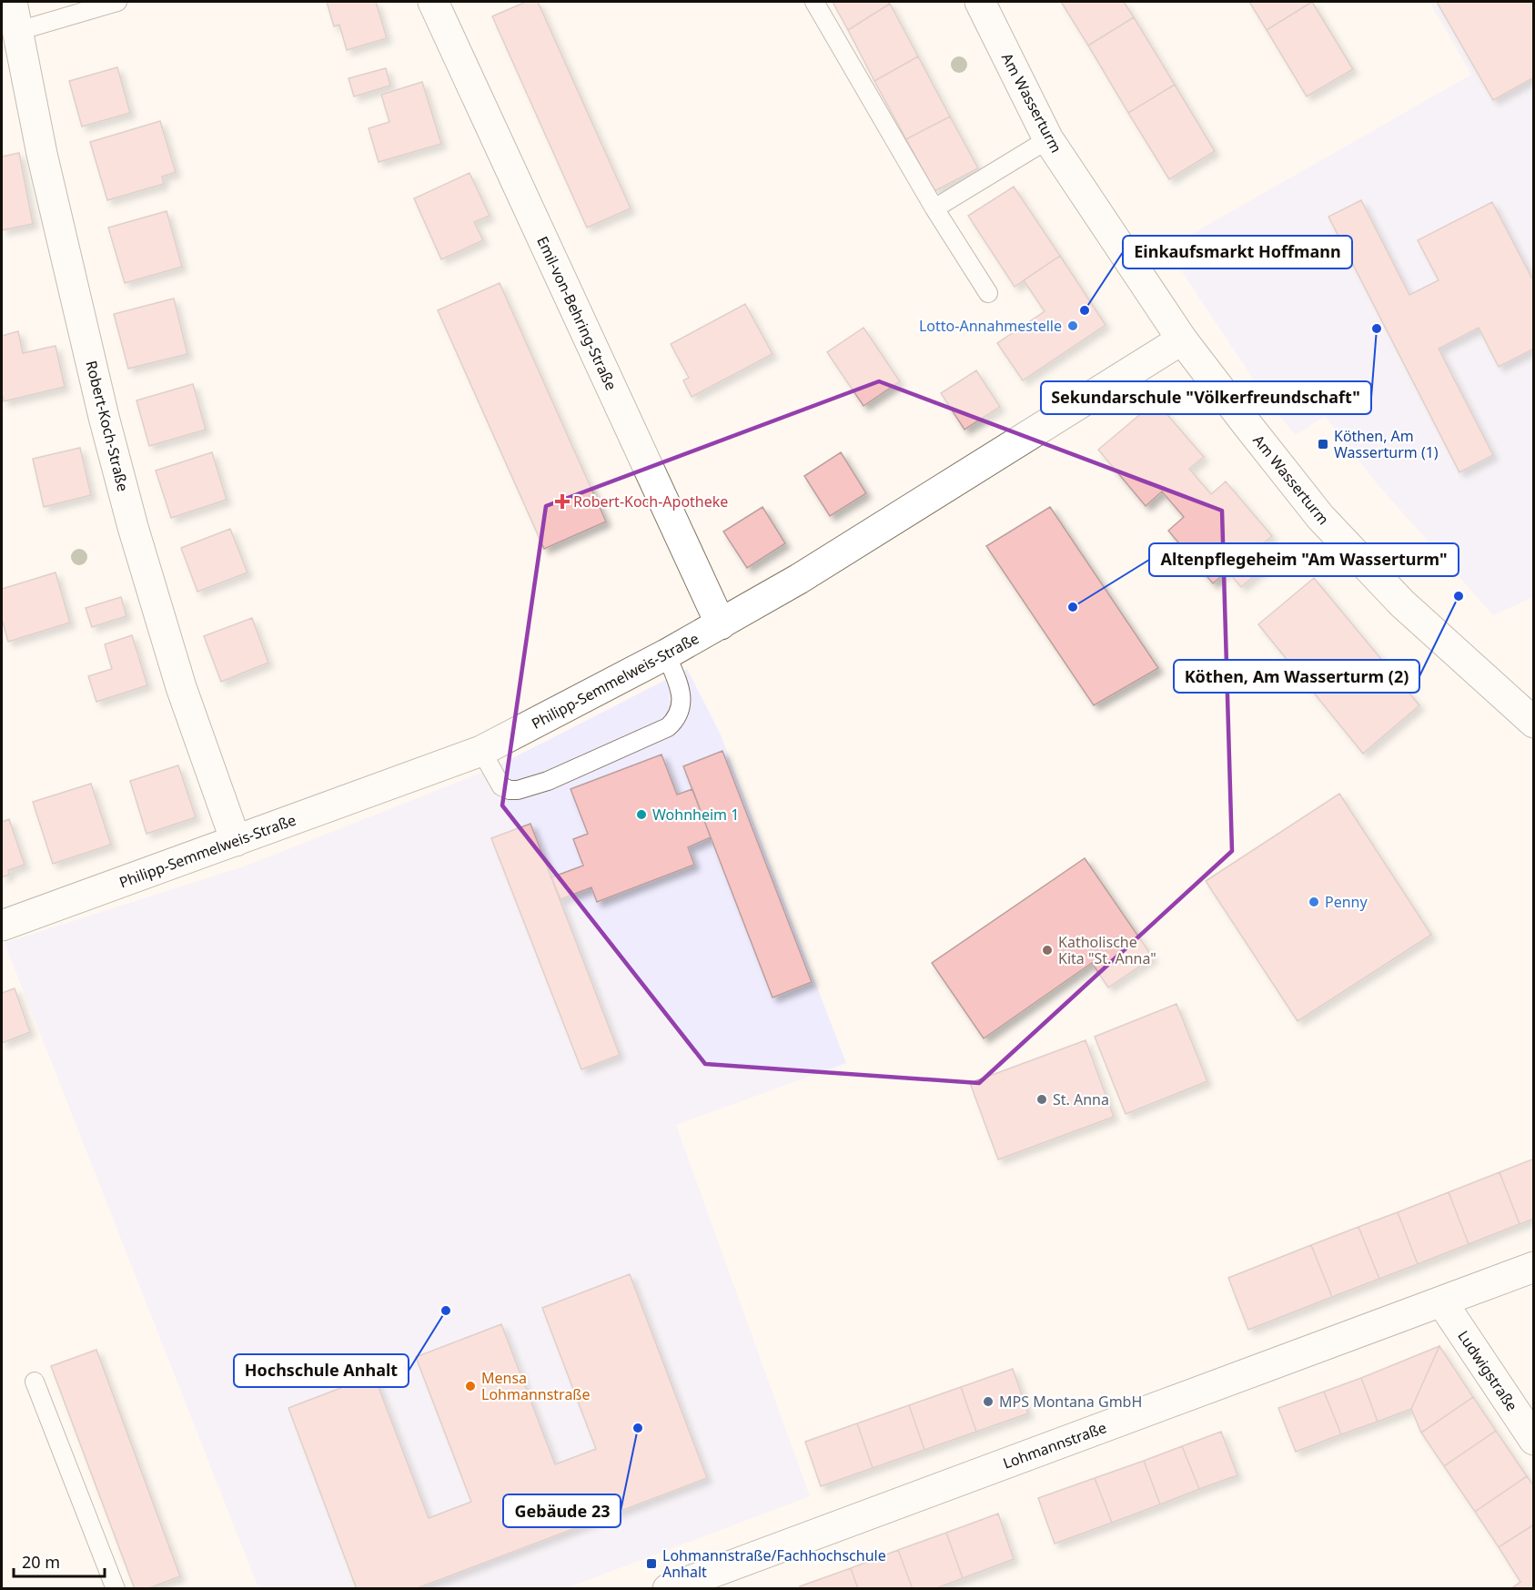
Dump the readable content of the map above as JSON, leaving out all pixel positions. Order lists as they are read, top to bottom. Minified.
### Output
{"streets":{"street":["Am Wasserturm","Emil-von-Behring-Straße","Robert-Koch-Straße","Philipp-Semmelweis-Straße","Ludwigstraße","Lohmannstraße"]},"crossings":[["Am Wasserturm","Philipp-Semmelweis-Straße"],["Emil-von-Behring-Straße","Philipp-Semmelweis-Straße"],["Robert-Koch-Straße","Philipp-Semmelweis-Straße"],["Ludwigstraße","Lohmannstraße"]],"places":{"other":["Einkaufsmarkt Hoffmann","Lotto-Annahmestelle","Sekundarschule \"Völkerfreundschaft\"","Köthen, Am Wasserturm (2)","Altenpflegeheim \"Am Wasserturm\"","Wohnheim 1","Penny","Katholische Kita \"St. Anna\"","St. Anna","Hochschule Anhalt","Mensa Lohmannstraße","MPS Montana GmbH","Gebäude 23"],"transit":["Köthen, Am Wasserturm (1)","Lohmannstraße/Fachhochschule Anhalt"],"health":["Robert-Koch-Apotheke"]},"scale_bar":"20 m"}
